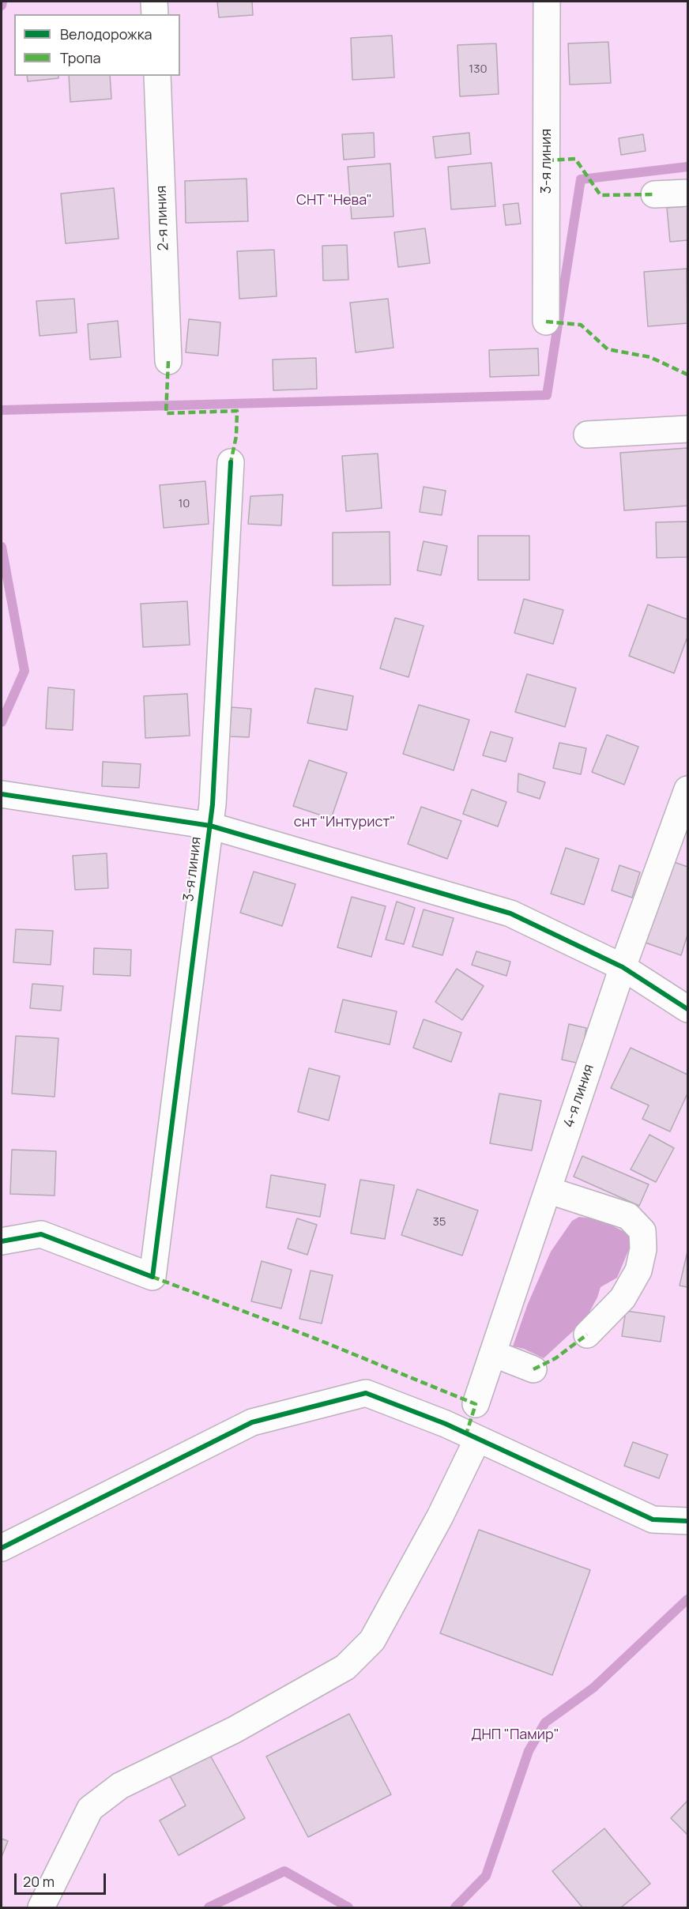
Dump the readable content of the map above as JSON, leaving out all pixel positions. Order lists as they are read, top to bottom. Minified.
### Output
{"streets":{"street":["3-я линия","2-я линия","4-я линия"]},"parks":["СНТ \"Нева\"","снт \"Интурист\"","ДНП \"Памир\""],"house_numbers":["130","10","35"],"legend":["Велодорожка","Тропа"],"scale_bar":"20 m"}
